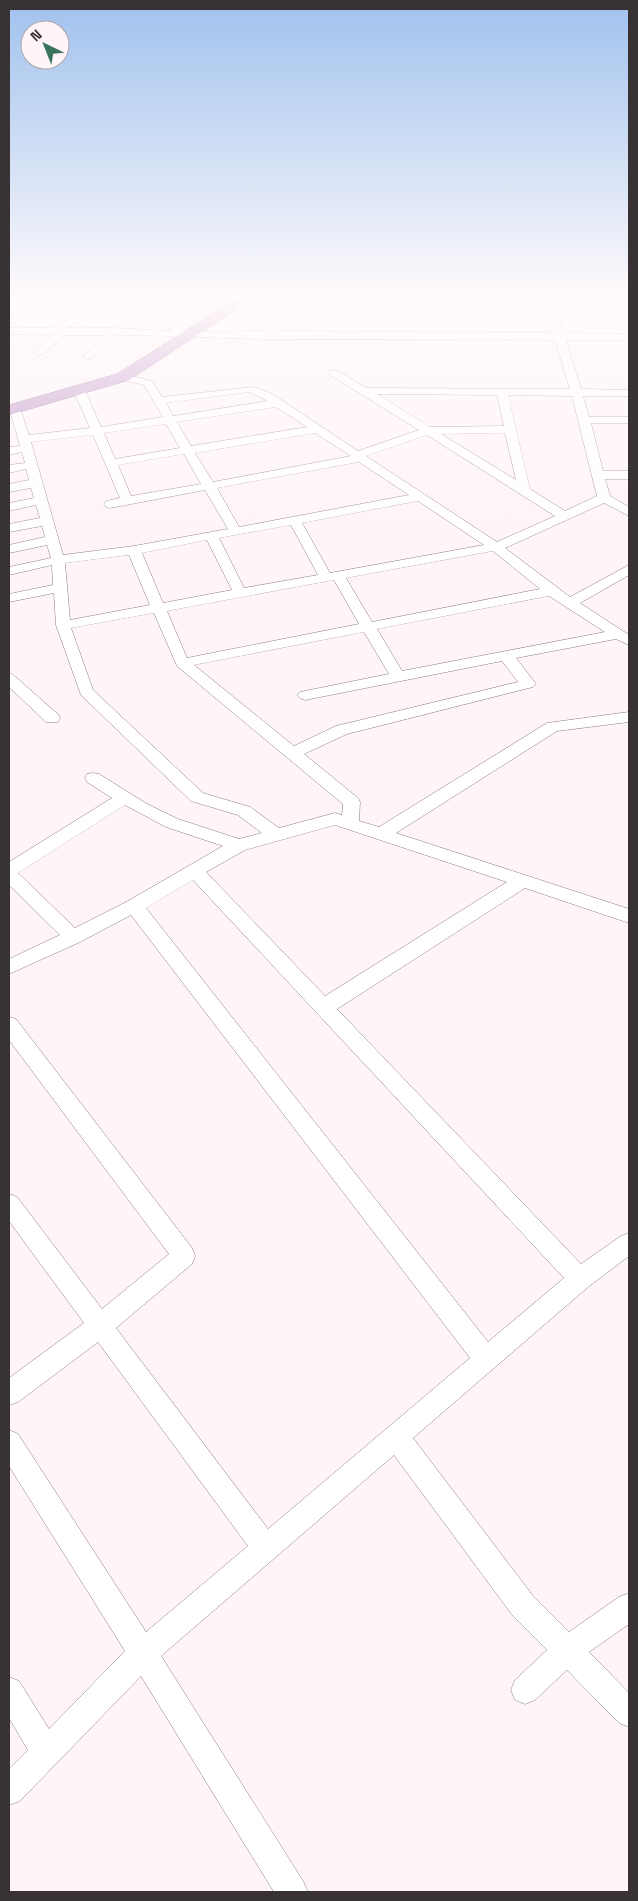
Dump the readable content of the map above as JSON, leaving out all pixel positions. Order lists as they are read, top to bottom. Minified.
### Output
{"north":"top left"}
